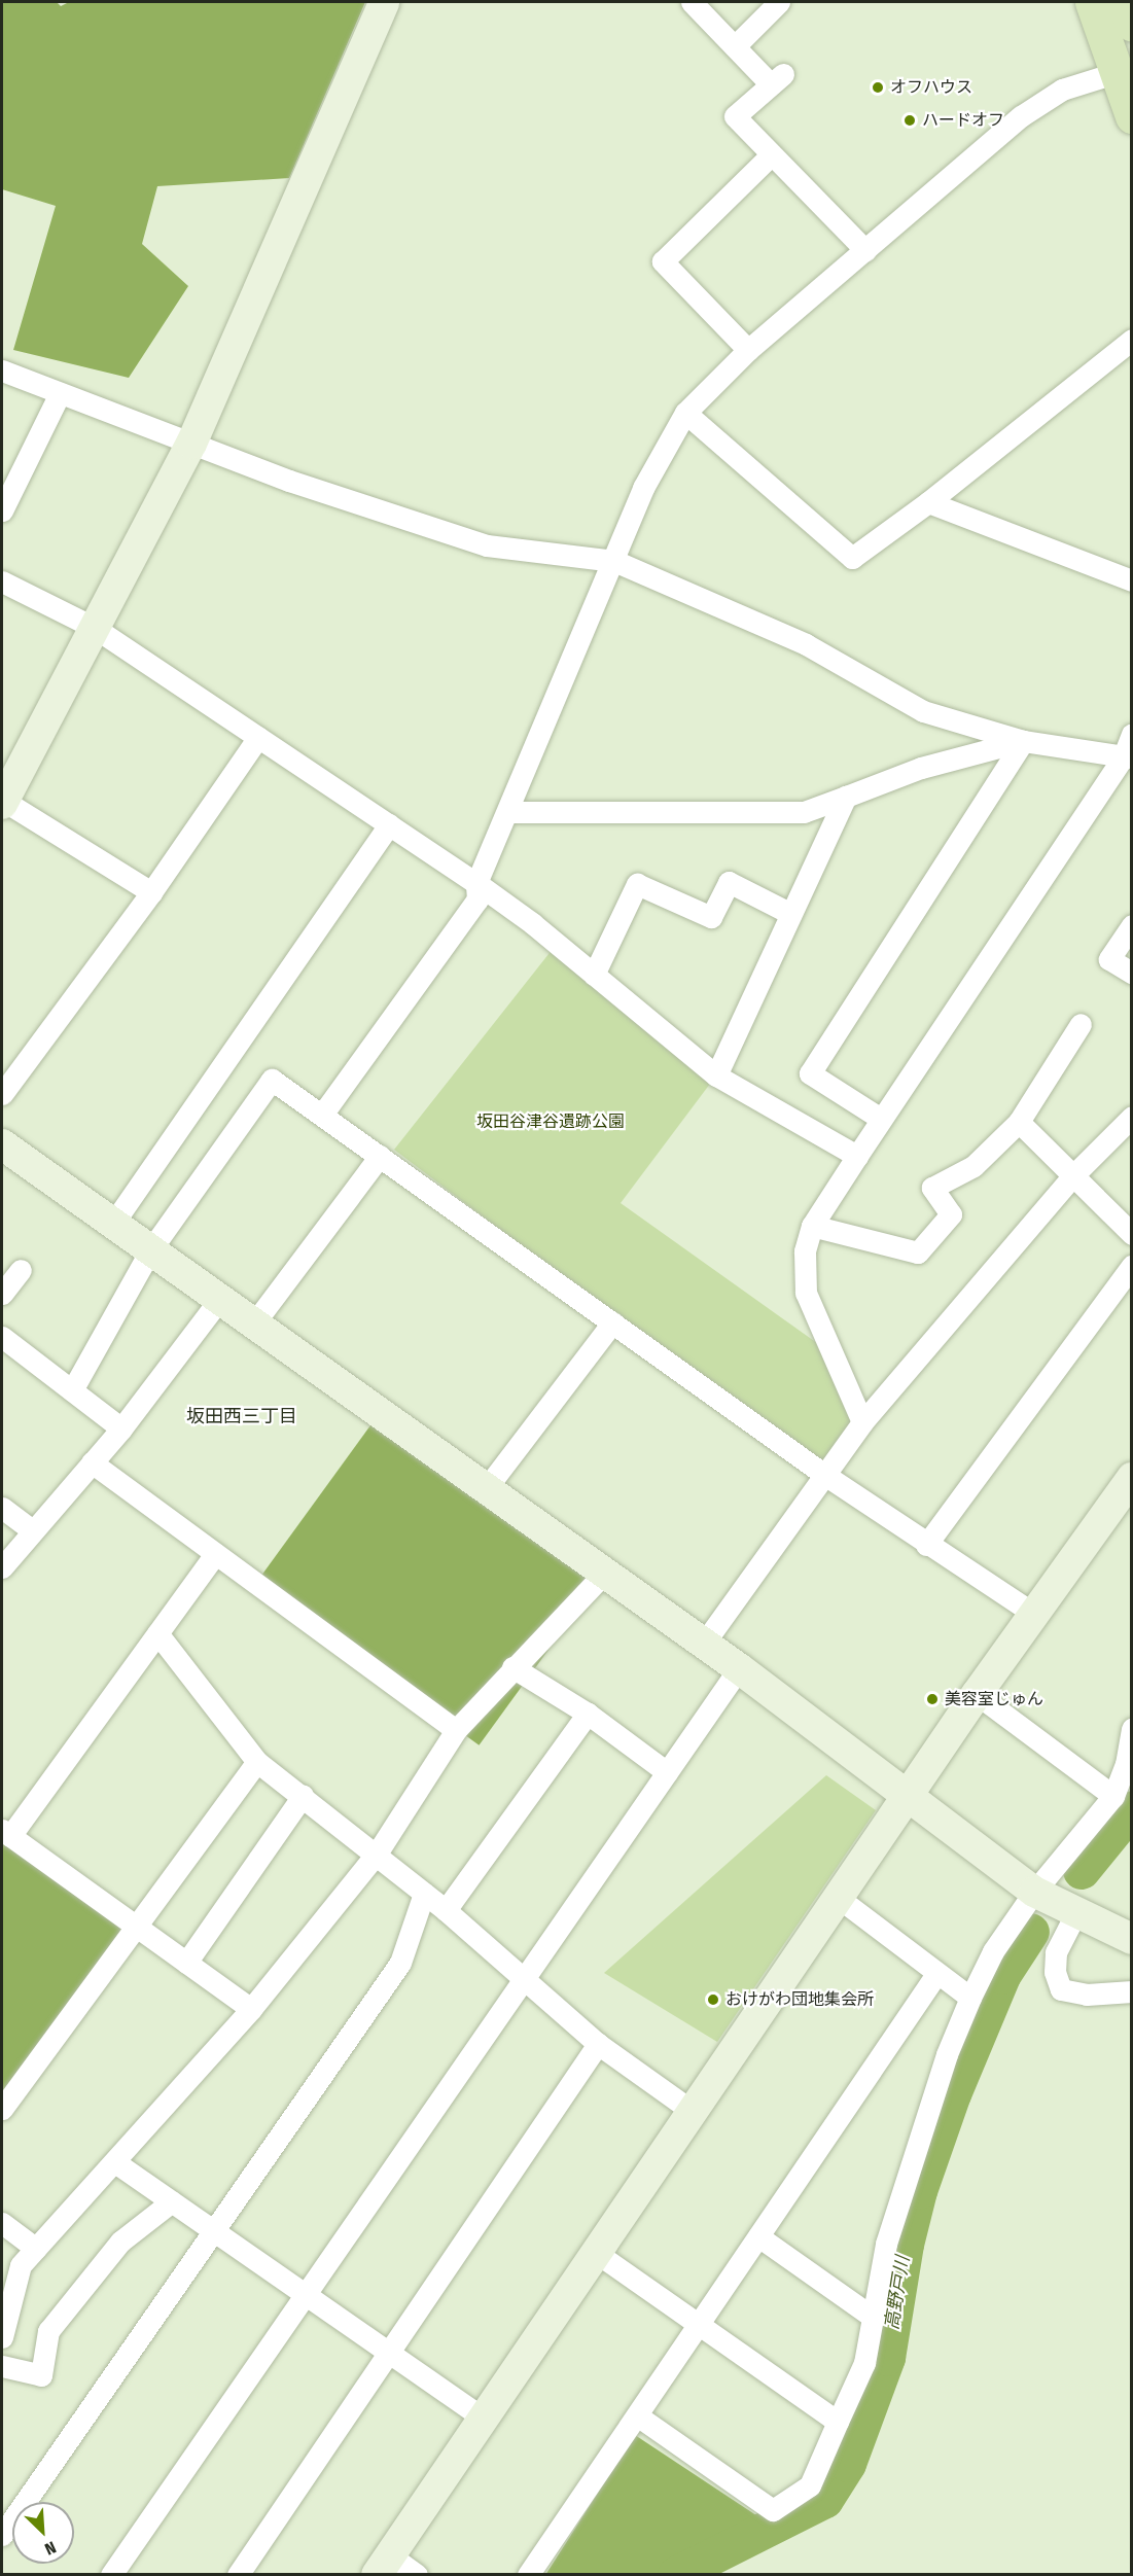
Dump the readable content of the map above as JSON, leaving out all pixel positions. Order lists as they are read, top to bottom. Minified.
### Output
{"districts":["坂田西三丁目"],"water":["高野戸川"],"parks":["坂田谷津谷遺跡公園"],"places":["オフハウス","ハードオフ","美容室じゅん","おけがわ団地集会所"],"north":"bottom right"}
